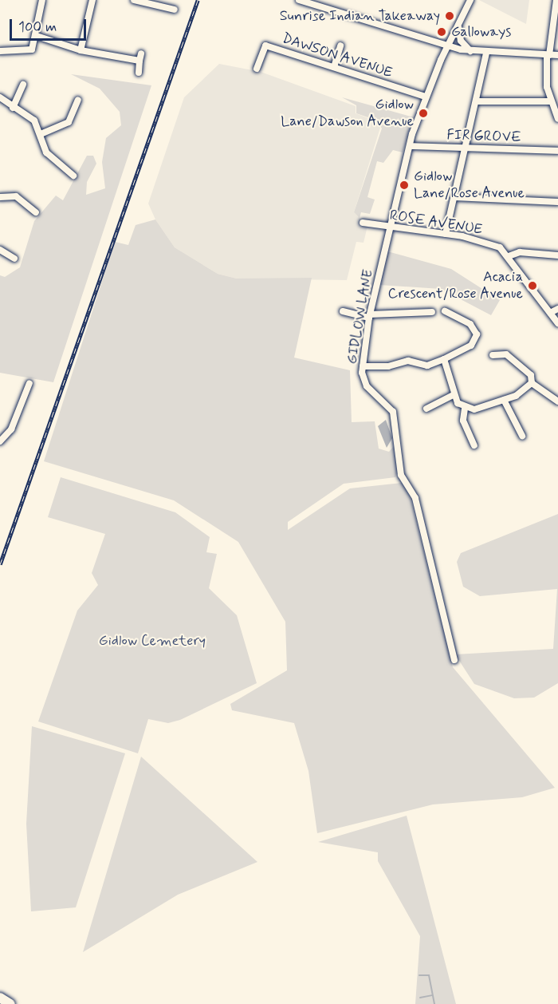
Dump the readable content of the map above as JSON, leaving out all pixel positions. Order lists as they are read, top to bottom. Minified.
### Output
{"streets":{"street":["DAWSON AVENUE","FIR GROVE","ROSE AVENUE","GIDLOW LANE"]},"crossings":[["DAWSON AVENUE","GIDLOW LANE"],["FIR GROVE","GIDLOW LANE"],["ROSE AVENUE","GIDLOW LANE"]],"parks":["Gidlow Cemetery"],"places":["Sunrise Indian Takeaway","Galloways","Gidlow Lane/Dawson Avenue","Gidlow Lane/Rose Avenue","Acacia Crescent/Rose Avenue"],"scale_bar":"100 m"}
